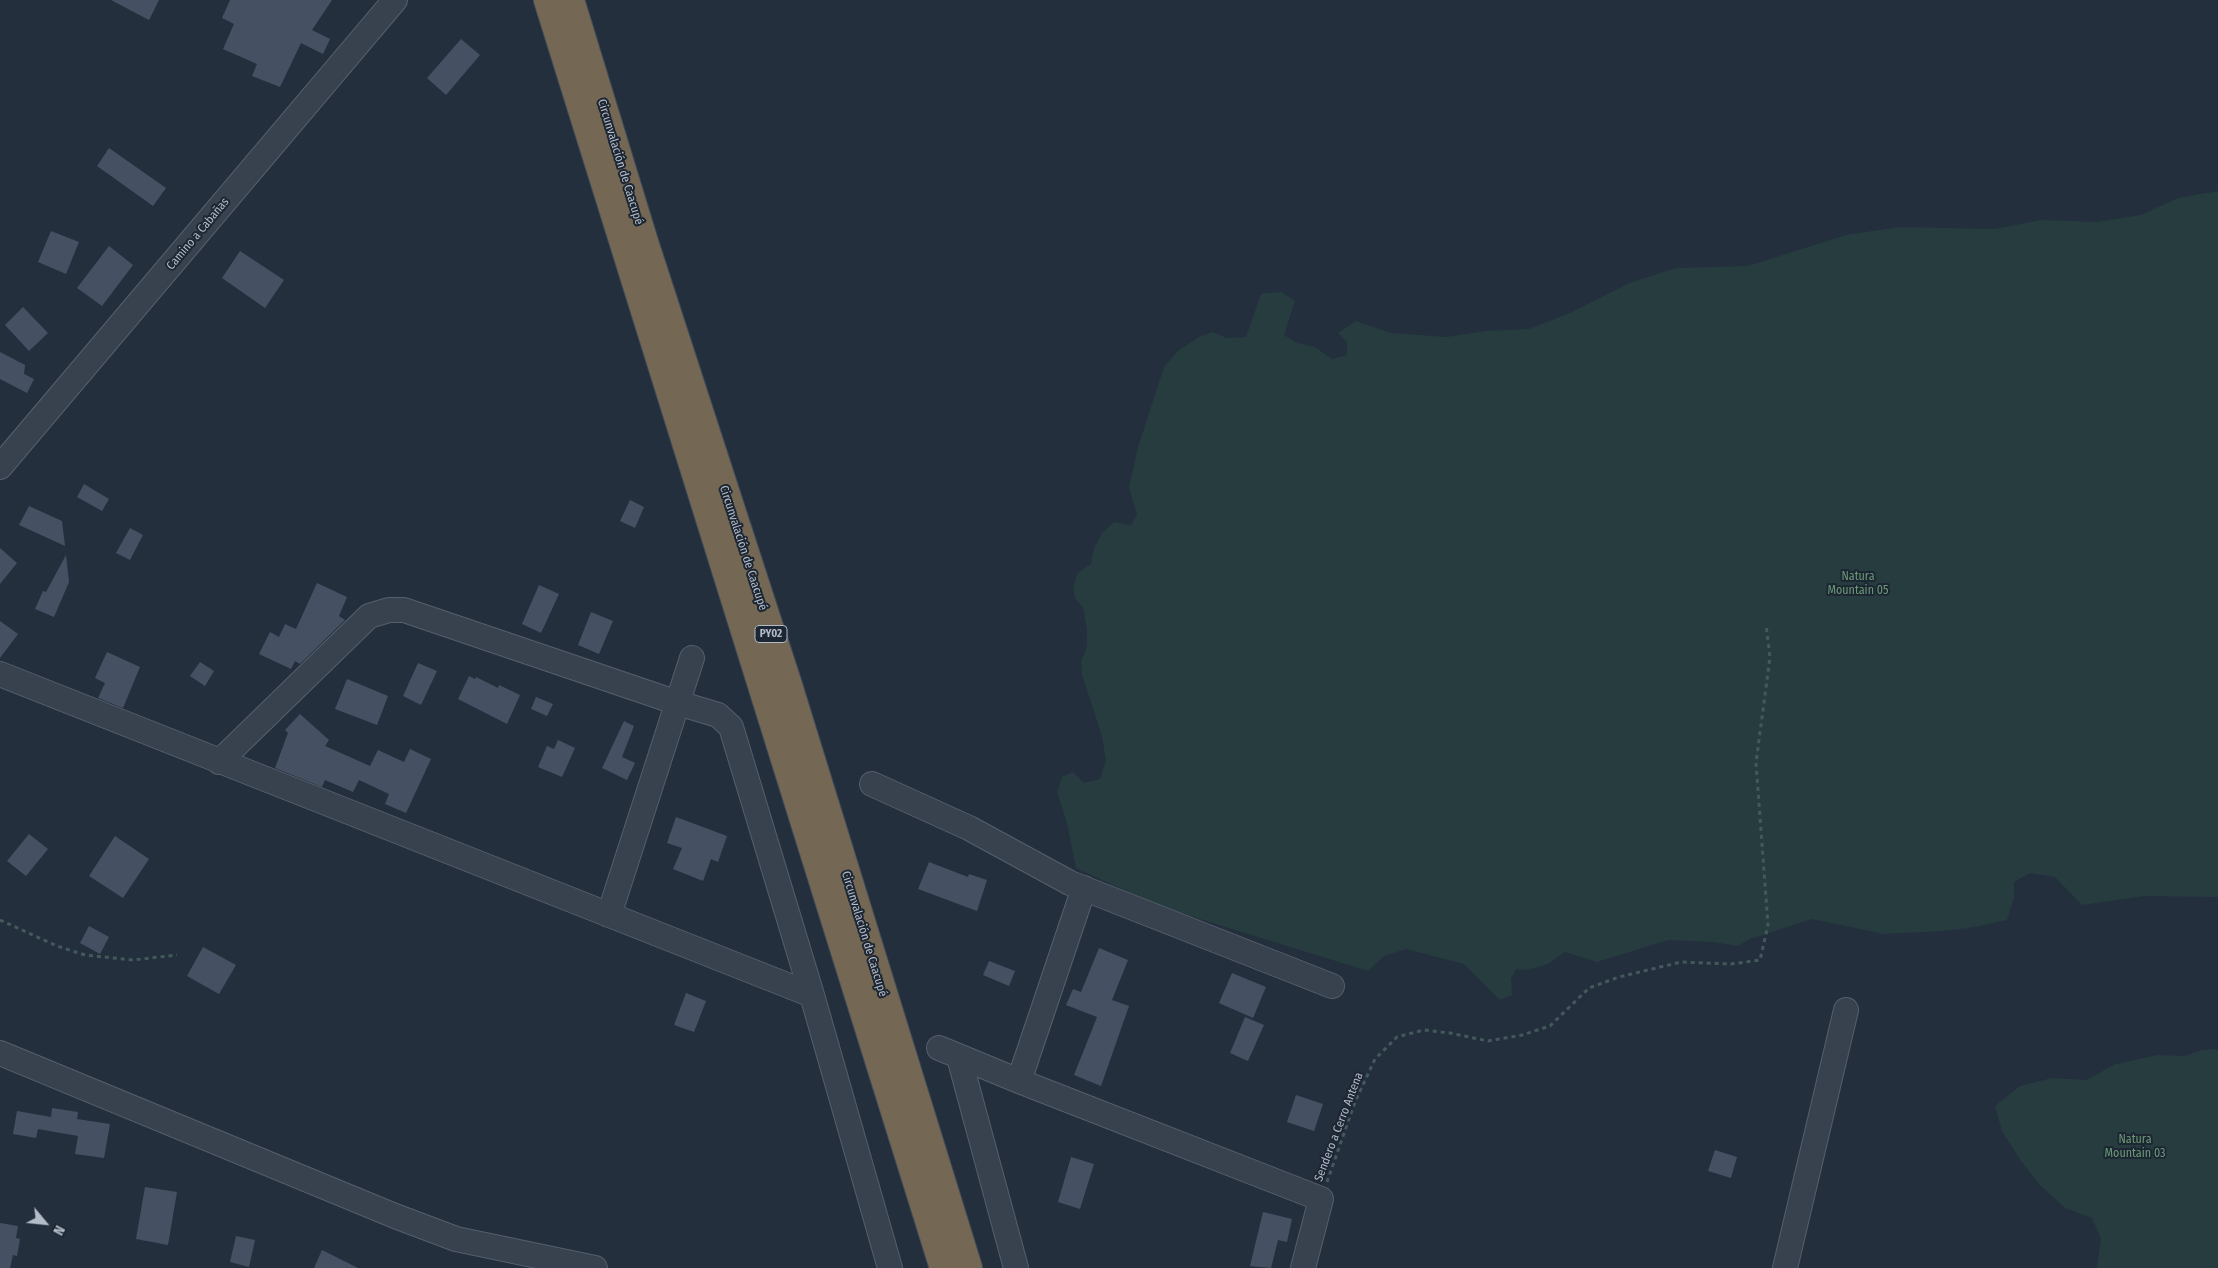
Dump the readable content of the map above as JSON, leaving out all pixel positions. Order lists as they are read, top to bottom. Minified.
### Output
{"streets":{"highway":["Circunvalación de Caacupé","PY02"],"street":["Camino a Cabañas"],"path":["Sendero a Cerro Antena"]},"parks":["Natura Mountain 05","Natura Mountain 03"],"north":"bottom right"}
